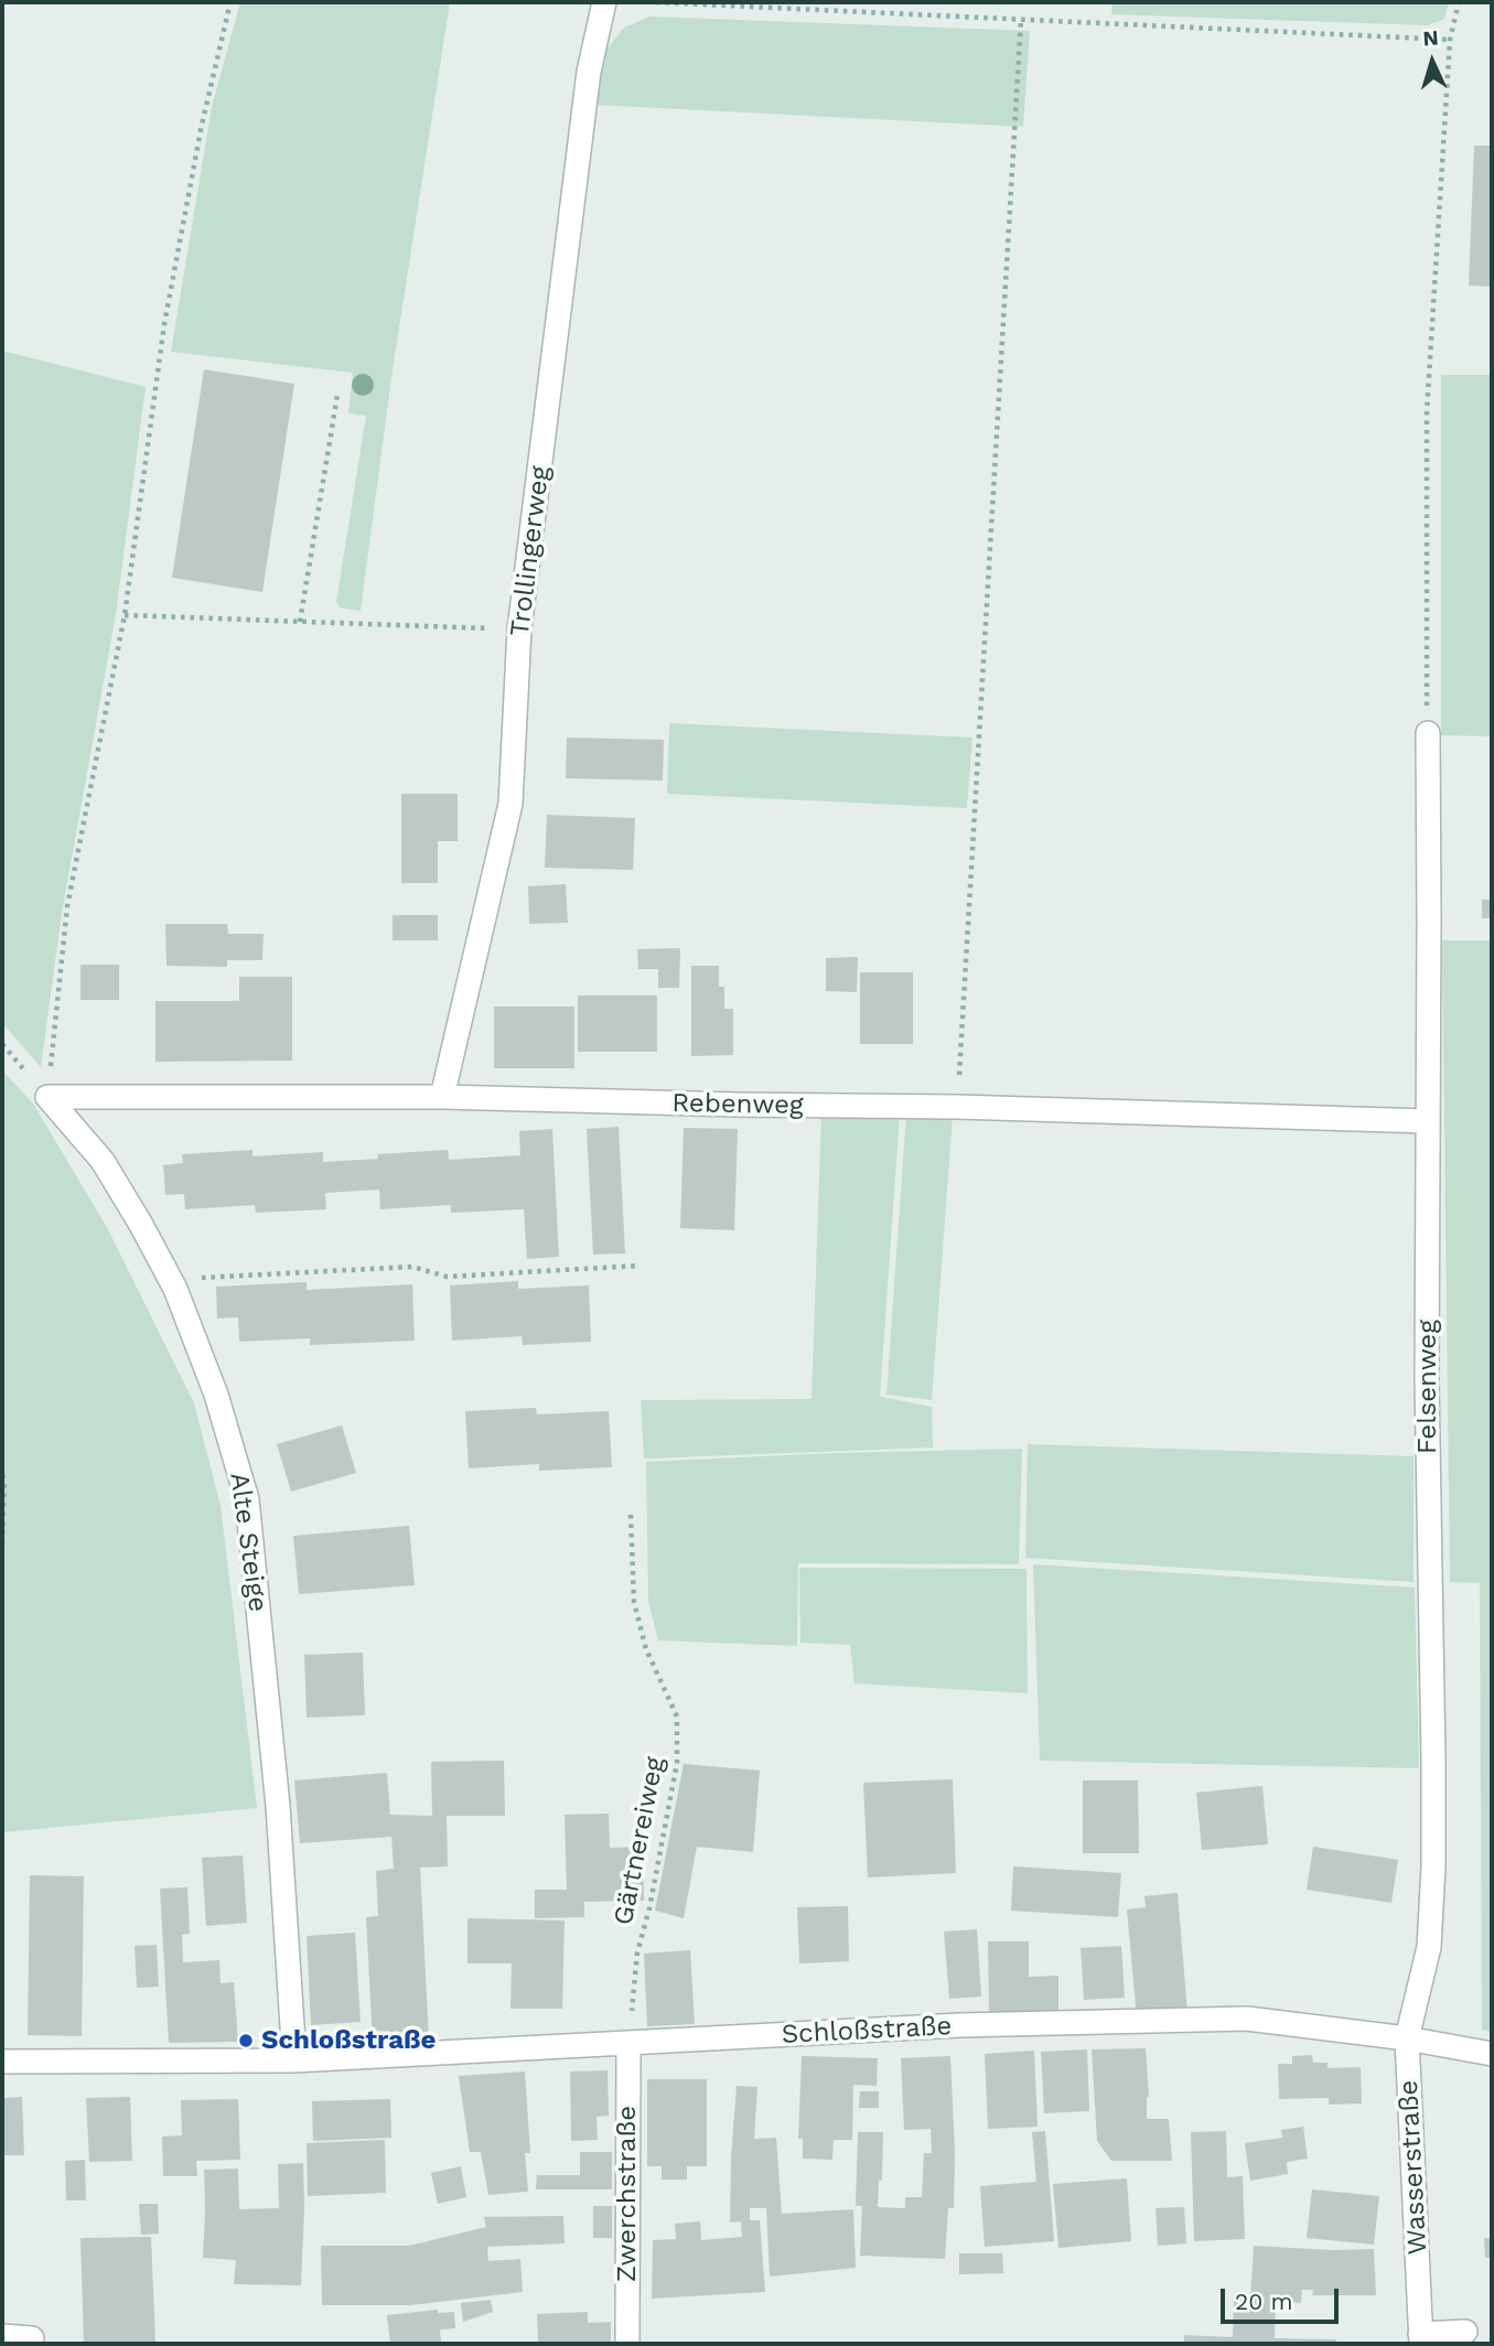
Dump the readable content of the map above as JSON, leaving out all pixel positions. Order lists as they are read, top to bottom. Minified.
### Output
{"streets":{"street":["Trollingerweg","Rebenweg","Felsenweg","Alte Steige","Schloßstraße","Wasserstraße","Zwerchstraße"],"path":["Gärtnereiweg"]},"crossings":[["Trollingerweg","Rebenweg"],["Rebenweg","Felsenweg"],["Rebenweg","Alte Steige"],["Felsenweg","Schloßstraße"],["Felsenweg","Wasserstraße"],["Alte Steige","Schloßstraße"],["Gärtnereiweg","Schloßstraße"],["Gärtnereiweg","Zwerchstraße"],["Schloßstraße","Wasserstraße"],["Schloßstraße","Zwerchstraße"]],"places":["Schloßstraße"],"scale_bar":"20 m","north":"top"}
